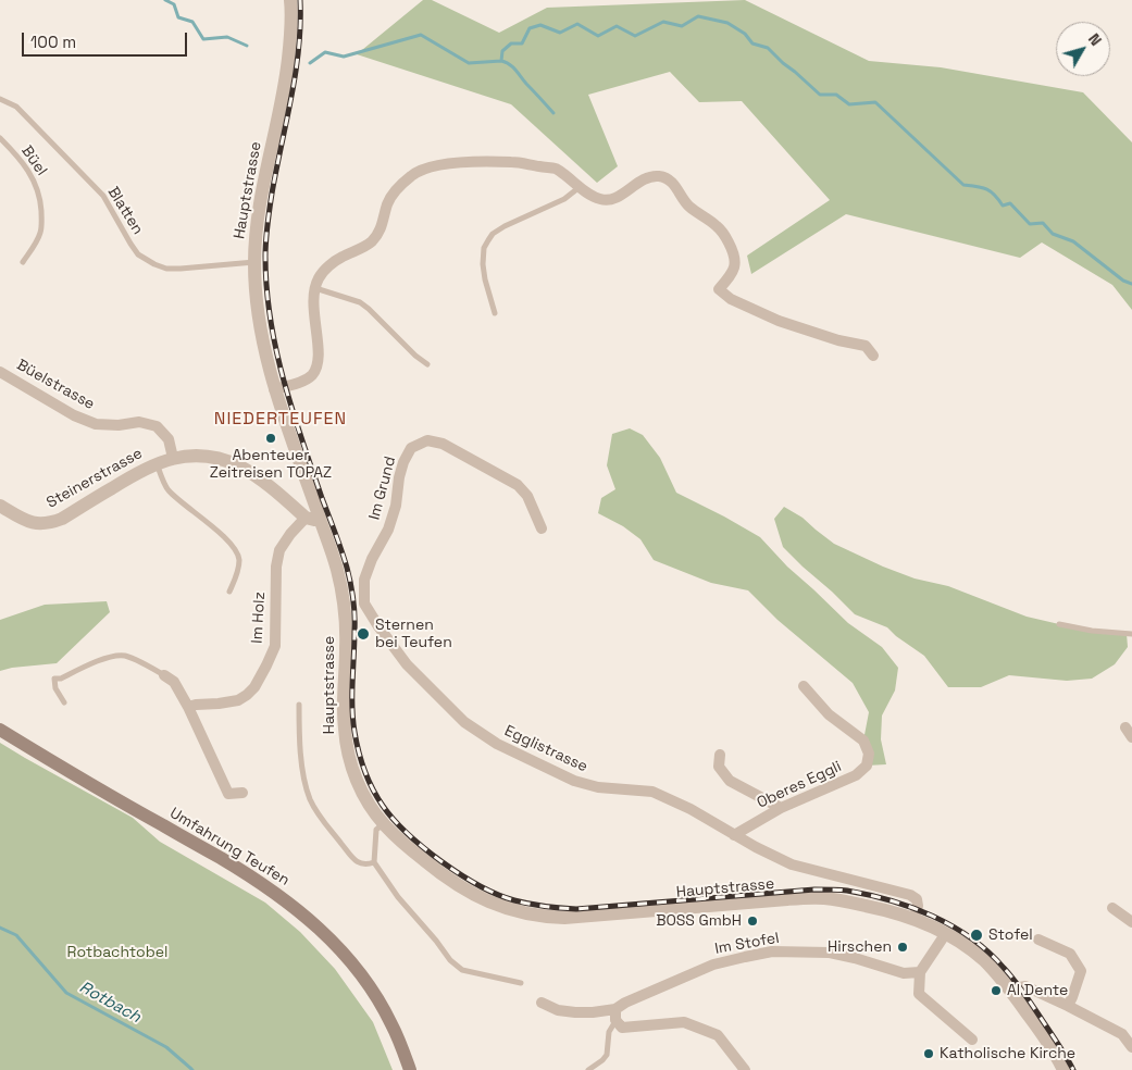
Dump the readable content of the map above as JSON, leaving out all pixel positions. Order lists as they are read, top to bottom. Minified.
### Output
{"streets":{"main road":["Umfahrung Teufen"],"street":["Hauptstrasse","Büelstrasse","Steinerstrasse","Im Grund","Im Holz","Egglistrasse","Oberes Eggli","Im Stofel"],"lane":["Büel","Blatten"]},"crossings":[["Büel","Blatten"],["Hauptstrasse","Blatten"],["Hauptstrasse","Steinerstrasse"],["Hauptstrasse","Im Holz"],["Hauptstrasse","Egglistrasse"],["Büelstrasse","Steinerstrasse"],["Steinerstrasse","Im Holz"],["Im Grund","Egglistrasse"],["Egglistrasse","Oberes Eggli"]],"districts":["NIEDERTEUFEN"],"water":["Rotbach"],"parks":["Rotbachtobel"],"places":["Abenteuer Zeitreisen TOPAZ","Sternen bei Teufen","BOSS GmbH","Stofel","Hirschen","Al Dente","Katholische Kirche"],"scale_bar":"100 m","north":"top right"}
